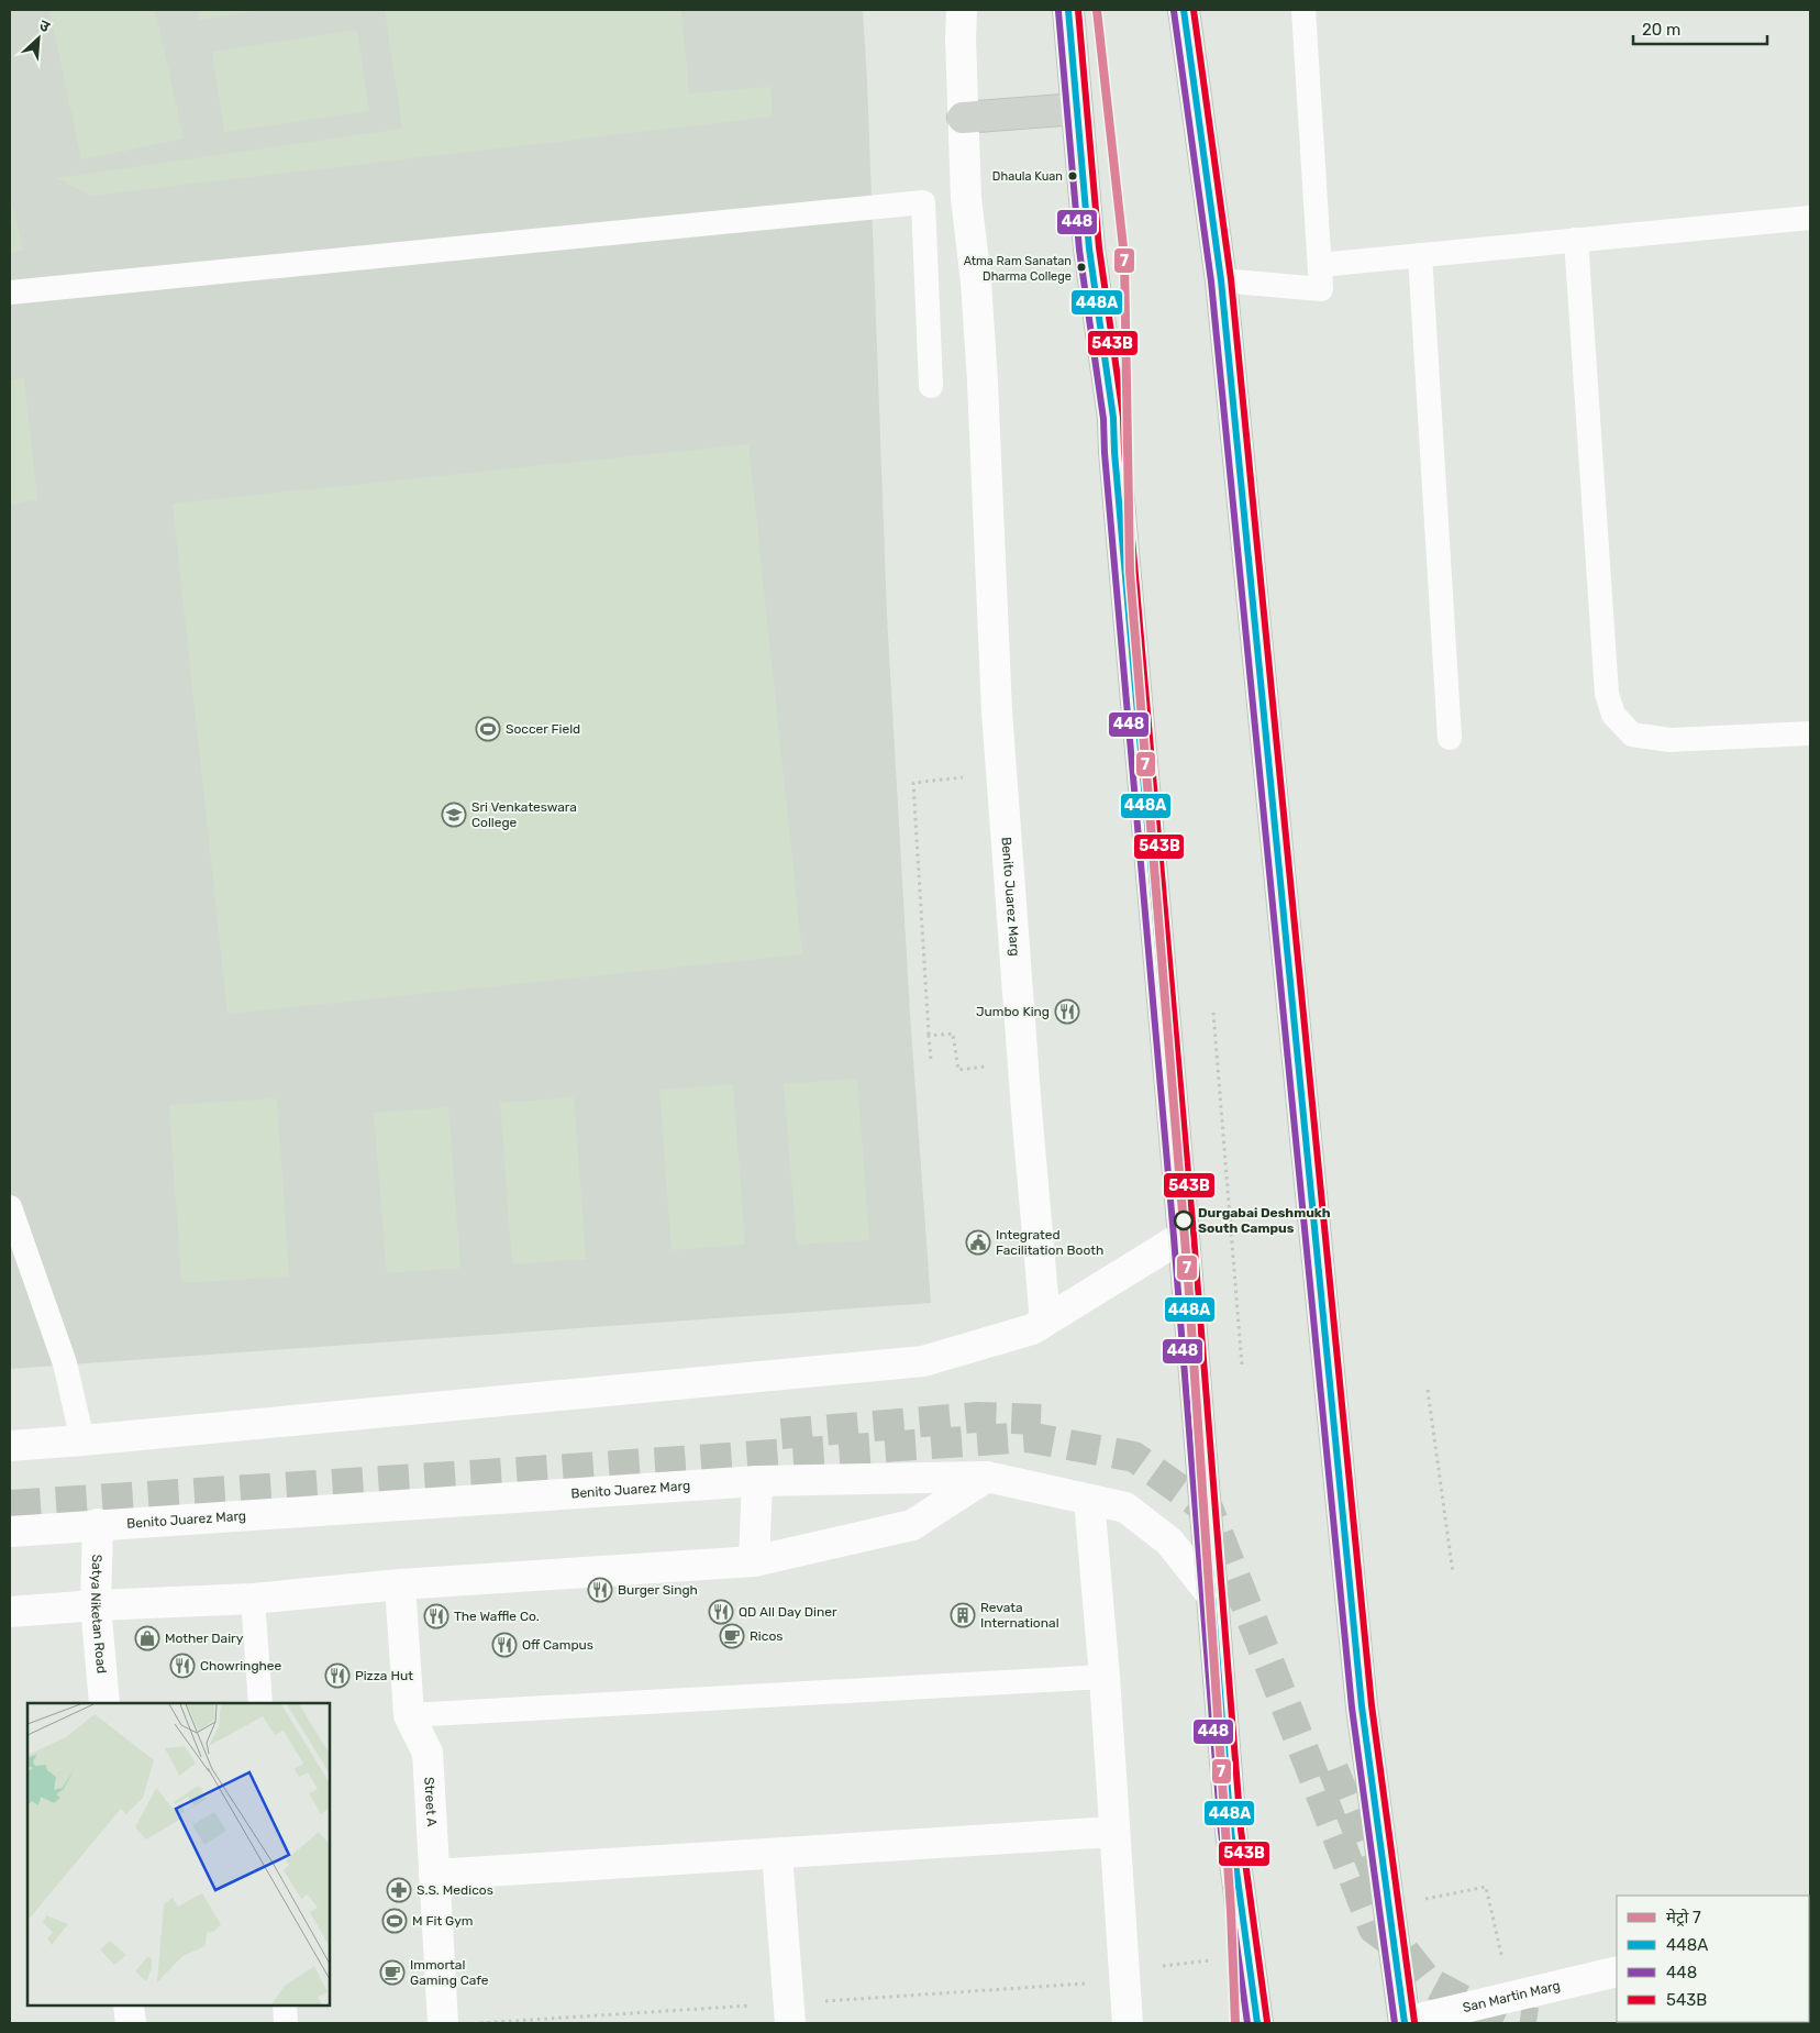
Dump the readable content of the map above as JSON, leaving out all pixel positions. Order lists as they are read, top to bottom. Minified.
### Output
{"streets":{"street":["Benito Juarez Marg","Satya Niketan Road","Street A","San Martin Marg"]},"crossings":[["Benito Juarez Marg","Satya Niketan Road"]],"places":{"other":["Dhaula Kuan","Atma Ram Sanatan Dharma College","Durgabai Deshmukh South Campus"],"sports":["Soccer Field","M Fit Gym"],"school or university":["Sri Venkateswara College"],"restaurant":["Jumbo King","Burger Singh","QD All Day Diner","The Waffle Co.","Off Campus","Chowringhee","Pizza Hut"],"public building":["Integrated Facilitation Booth"],"building":["Revata International"],"cafe":["Ricos","Immortal Gaming Cafe"],"shop":["Mother Dairy"],"pharmacy":["S.S. Medicos"]},"lines":["metro line 7","transit line 448A","transit line 543B","transit line 448"],"legend":["मेट्रो 7","448A","448","543B"],"scale_bar":"20 m","north":"top right"}
